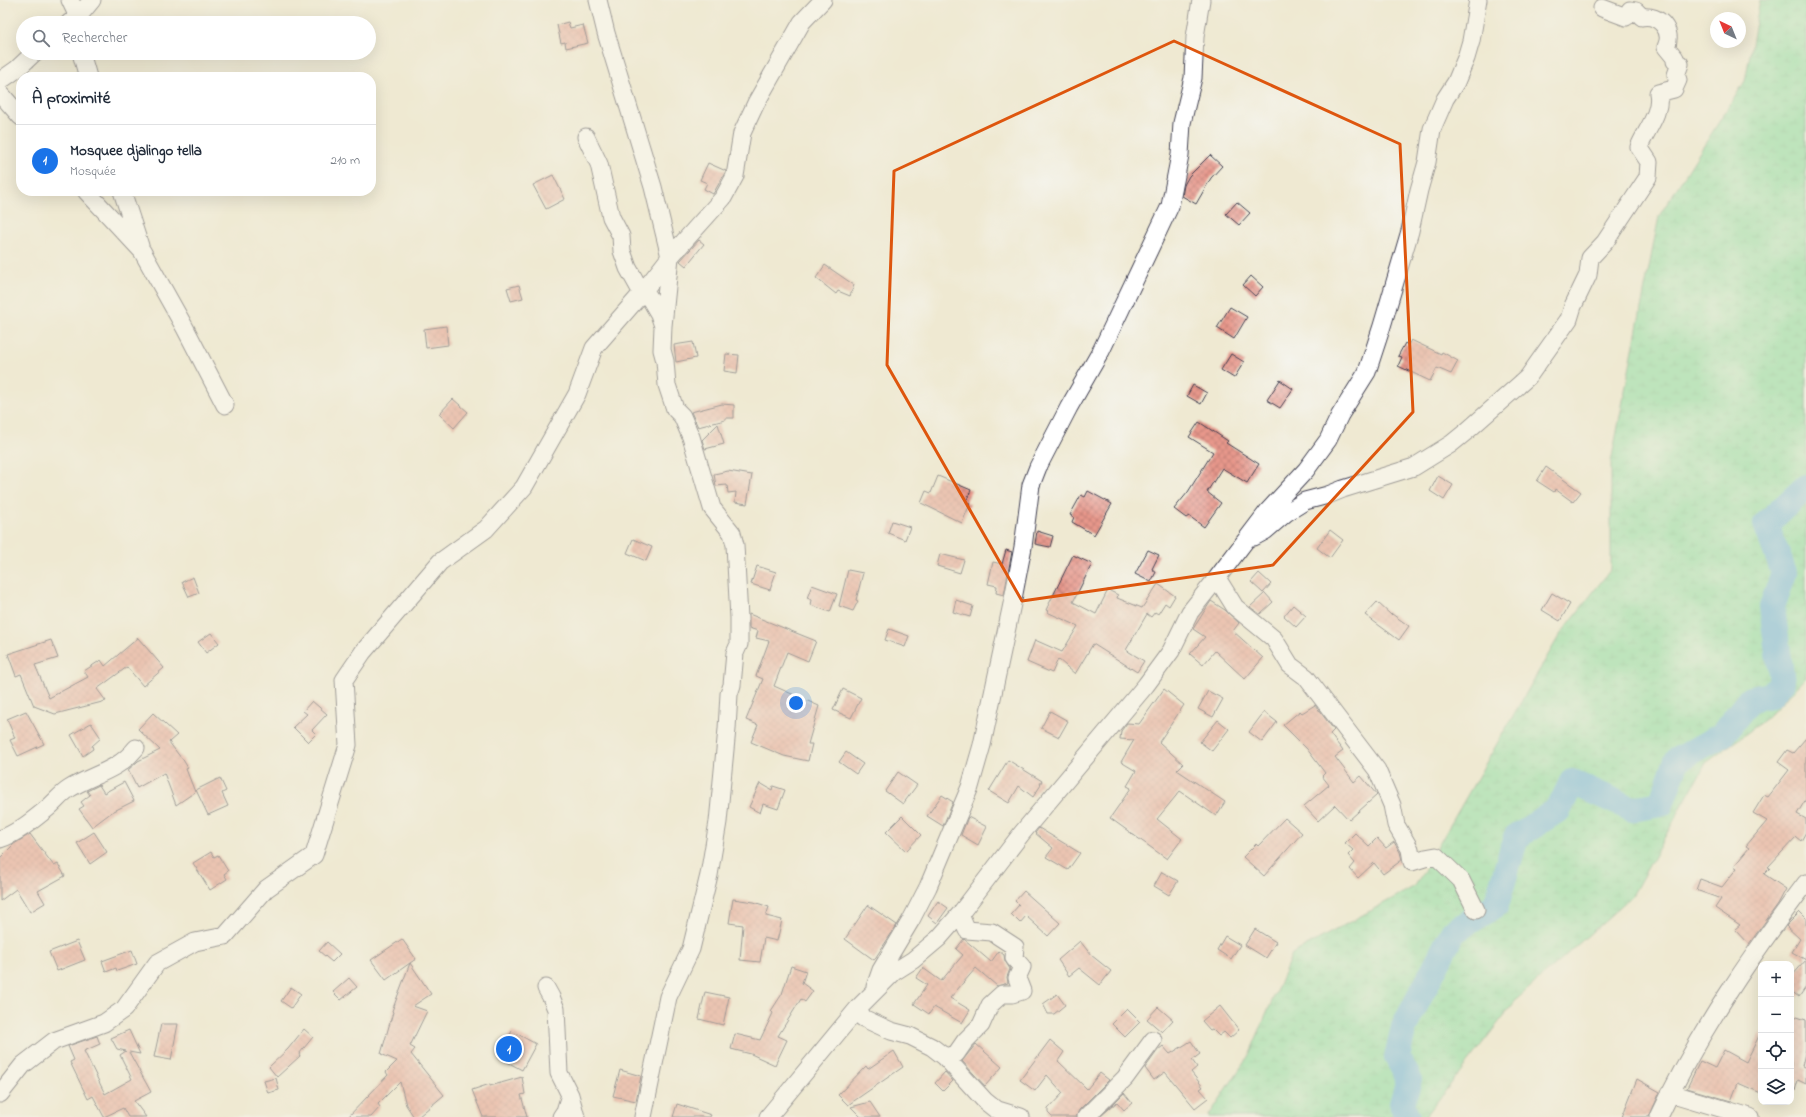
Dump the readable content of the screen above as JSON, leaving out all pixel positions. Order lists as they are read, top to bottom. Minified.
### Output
{"north":"top left","page":{"search":"Rechercher","heading":"À proximité","list":[{"mark":"1","name":"Mosquee djalingo tella","note":"Mosquée","value":"210 m"}],"map_buttons":["+","−"],"pins":"1"}}
